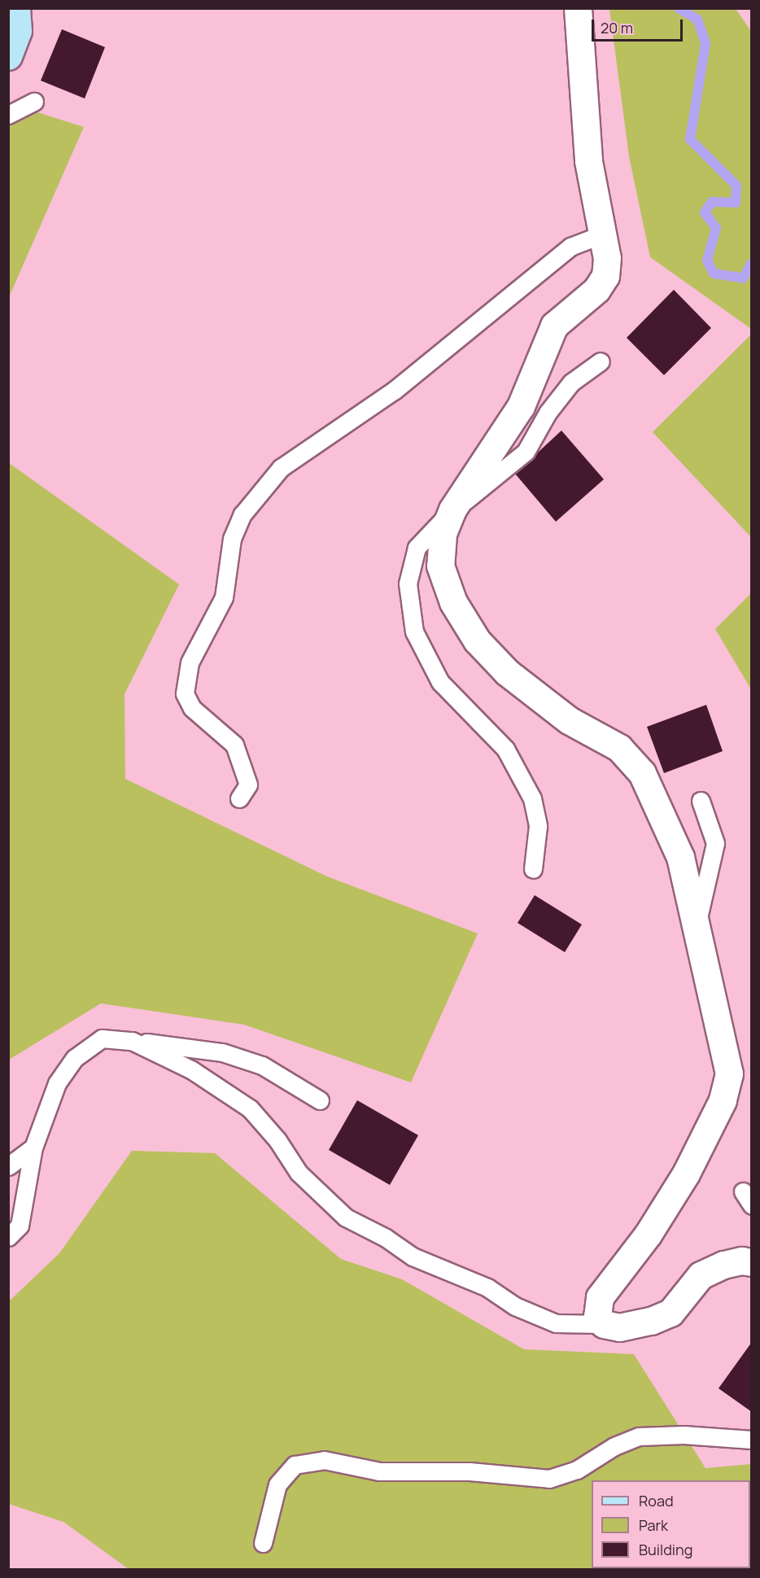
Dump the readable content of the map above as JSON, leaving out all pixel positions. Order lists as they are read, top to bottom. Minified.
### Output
{"legend":["Road","Park","Building"],"scale_bar":"20 m"}
